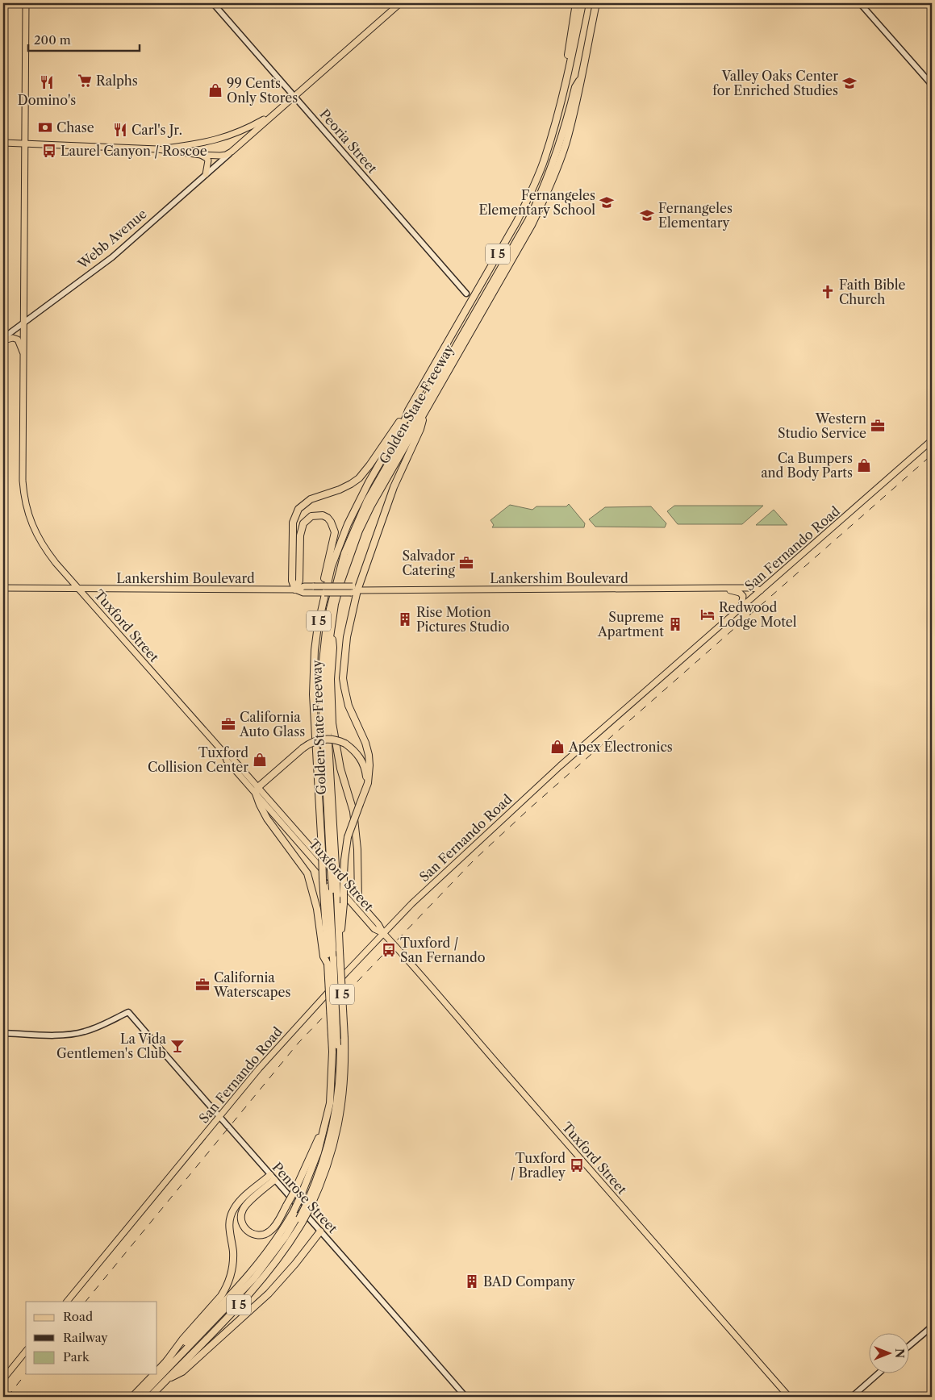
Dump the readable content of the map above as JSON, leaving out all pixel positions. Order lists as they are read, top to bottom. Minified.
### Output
{"streets":{"highway":["I 5","Golden State Freeway"],"main road":["San Fernando Road","Lankershim Boulevard","Tuxford Street"],"street":["Peoria Street","Webb Avenue","Penrose Street"]},"crossings":[["Webb Avenue","Tuxford Street"],["San Fernando Road","Lankershim Boulevard"],["San Fernando Road","Tuxford Street"],["San Fernando Road","Penrose Street"],["Lankershim Boulevard","Tuxford Street"]],"places":{"supermarket":["Ralphs"],"restaurant":["Domino's","Carl's Jr."],"school or university":["Valley Oaks Center for Enriched Studies","Fernangeles Elementary School","Fernangeles Elementary"],"shop":["99 Cents Only Stores","Ca Bumpers and Body Parts","Apex Electronics","Tuxford Collision Center"],"bank":["Chase"],"bus stop":["Laurel Canyon / Roscoe","Tuxford / San Fernando","Tuxford / Bradley"],"church":["Faith Bible Church"],"office":["Western Studio Service","Salvador Catering","California Auto Glass","California Waterscapes"],"hotel":["Redwood Lodge Motel"],"building":["Rise Motion Pictures Studio","Supreme Apartment","BAD Company"],"bar":["La Vida Gentlemen's Club"]},"legend":["Road","Railway","Park"],"scale_bar":"200 m","north":"right"}
